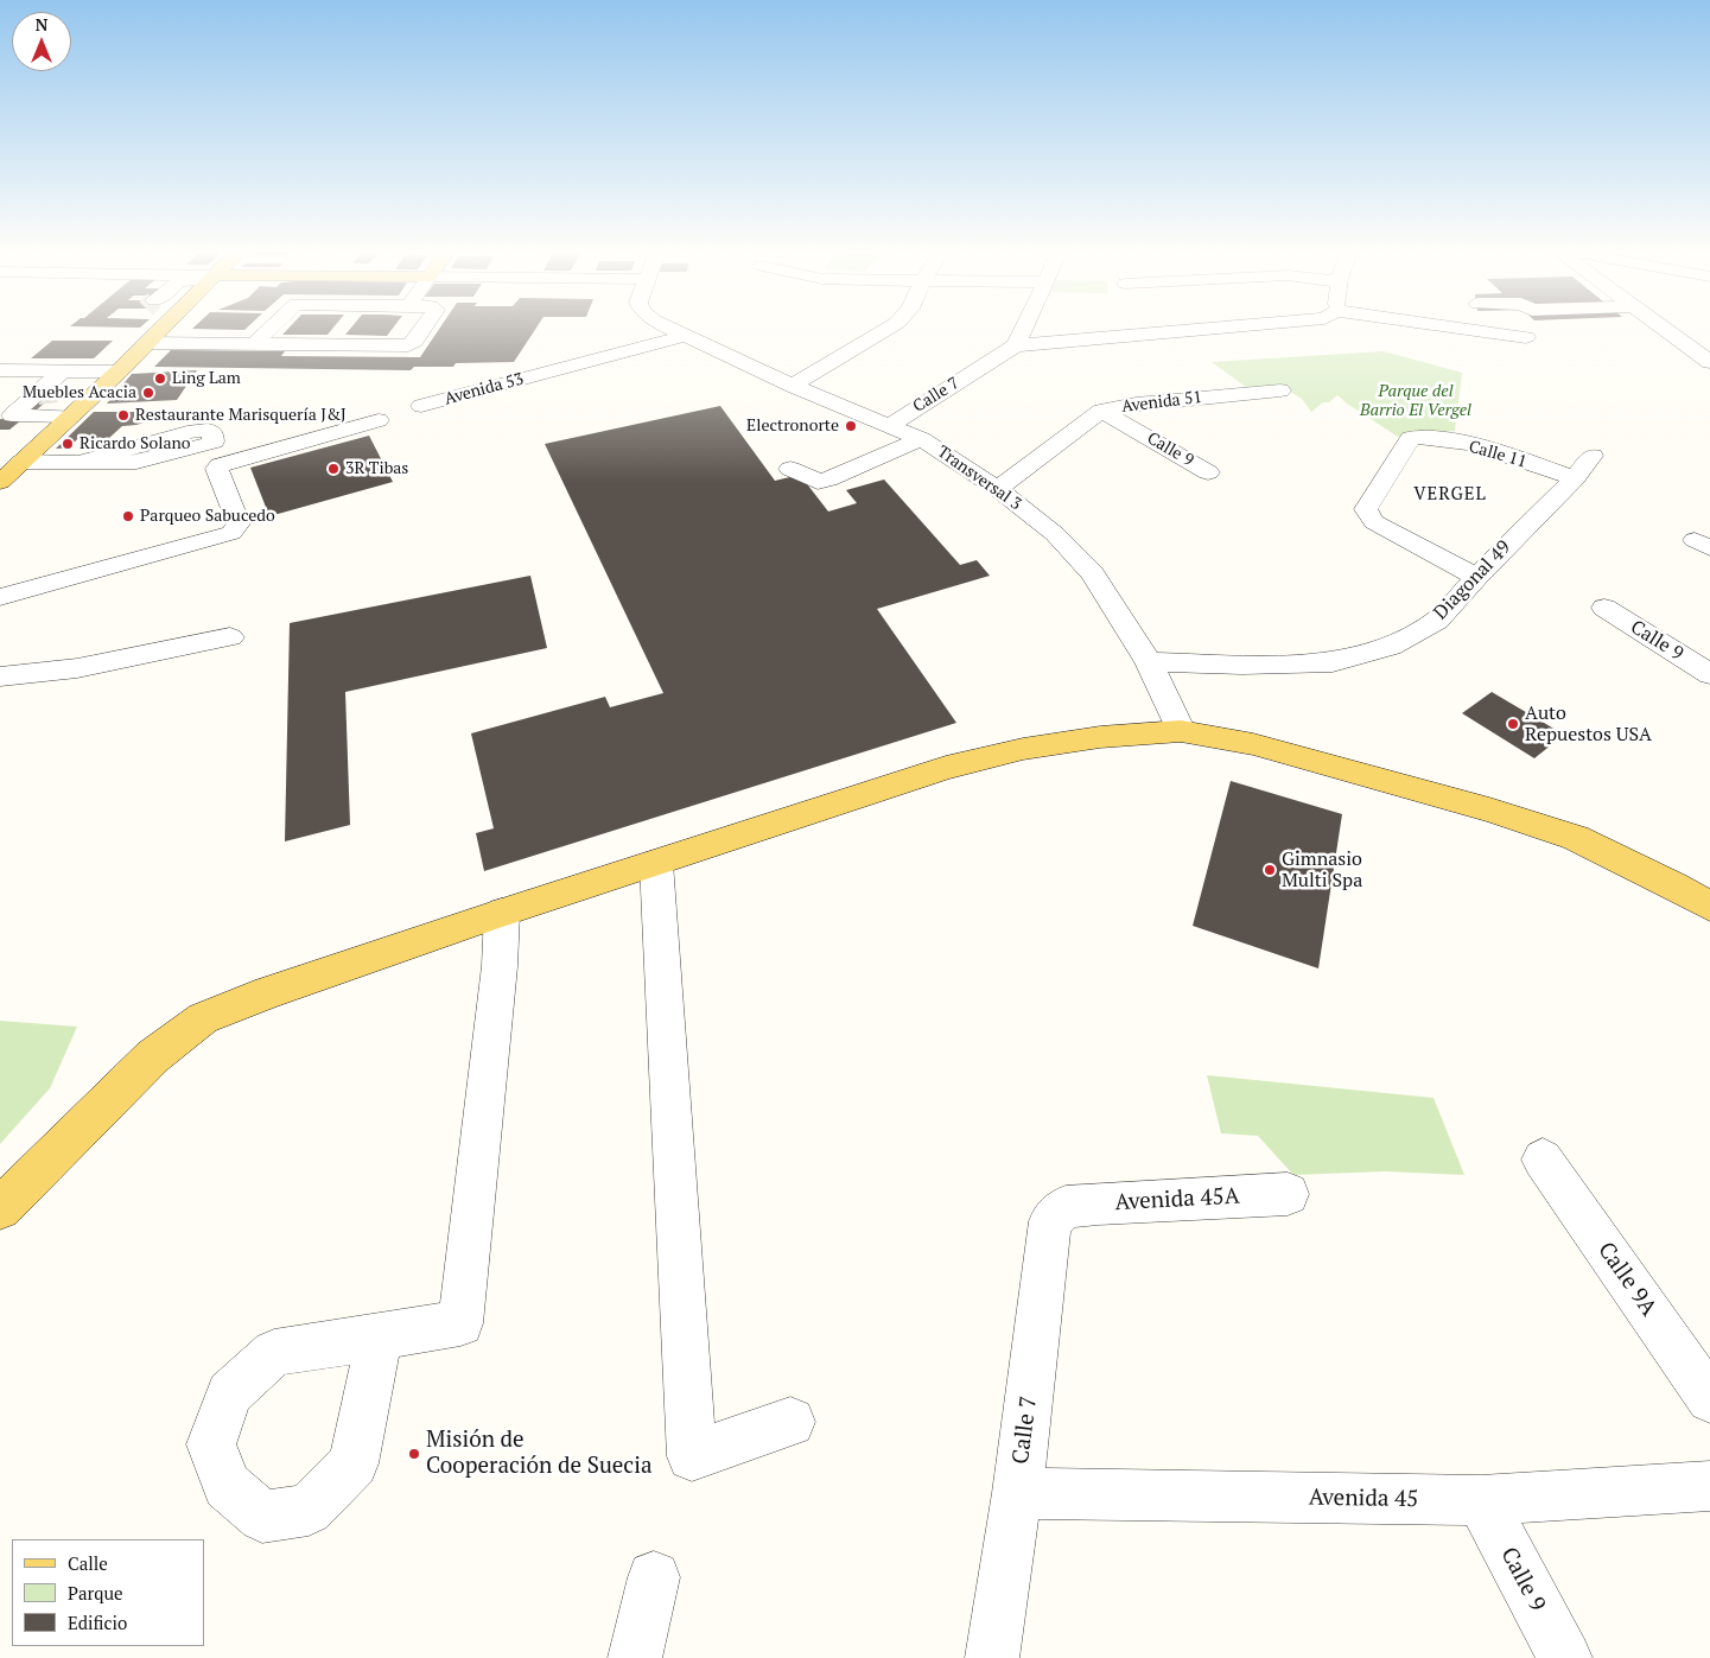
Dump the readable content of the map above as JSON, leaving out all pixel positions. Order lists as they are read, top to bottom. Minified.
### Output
{"streets":{"street":["Avenida 53","Calle 7","Avenida 51","Calle 9","Calle 11","Transversal 3","Diagonal 49","Avenida 45A","Calle 9A","Avenida 45"]},"crossings":[["Avenida 53","Transversal 3"],["Calle 7","Transversal 3"],["Calle 7","Avenida 45A"],["Calle 7","Avenida 45"],["Avenida 51","Calle 9"],["Avenida 51","Transversal 3"],["Calle 9","Avenida 45"],["Calle 11","Diagonal 49"],["Transversal 3","Diagonal 49"]],"districts":["VERGEL"],"parks":["Parque del Barrio El Vergel"],"places":["Ling Lam","Muebles Acacia","Restaurante Marisquería J&J","Electronorte","Ricardo Solano","3R Tibas","Parqueo Sabucedo","Auto Repuestos USA","Gimnasio Multi Spa","Misión de Cooperación de Suecia"],"legend":["Calle","Parque","Edificio"],"north":"top"}
